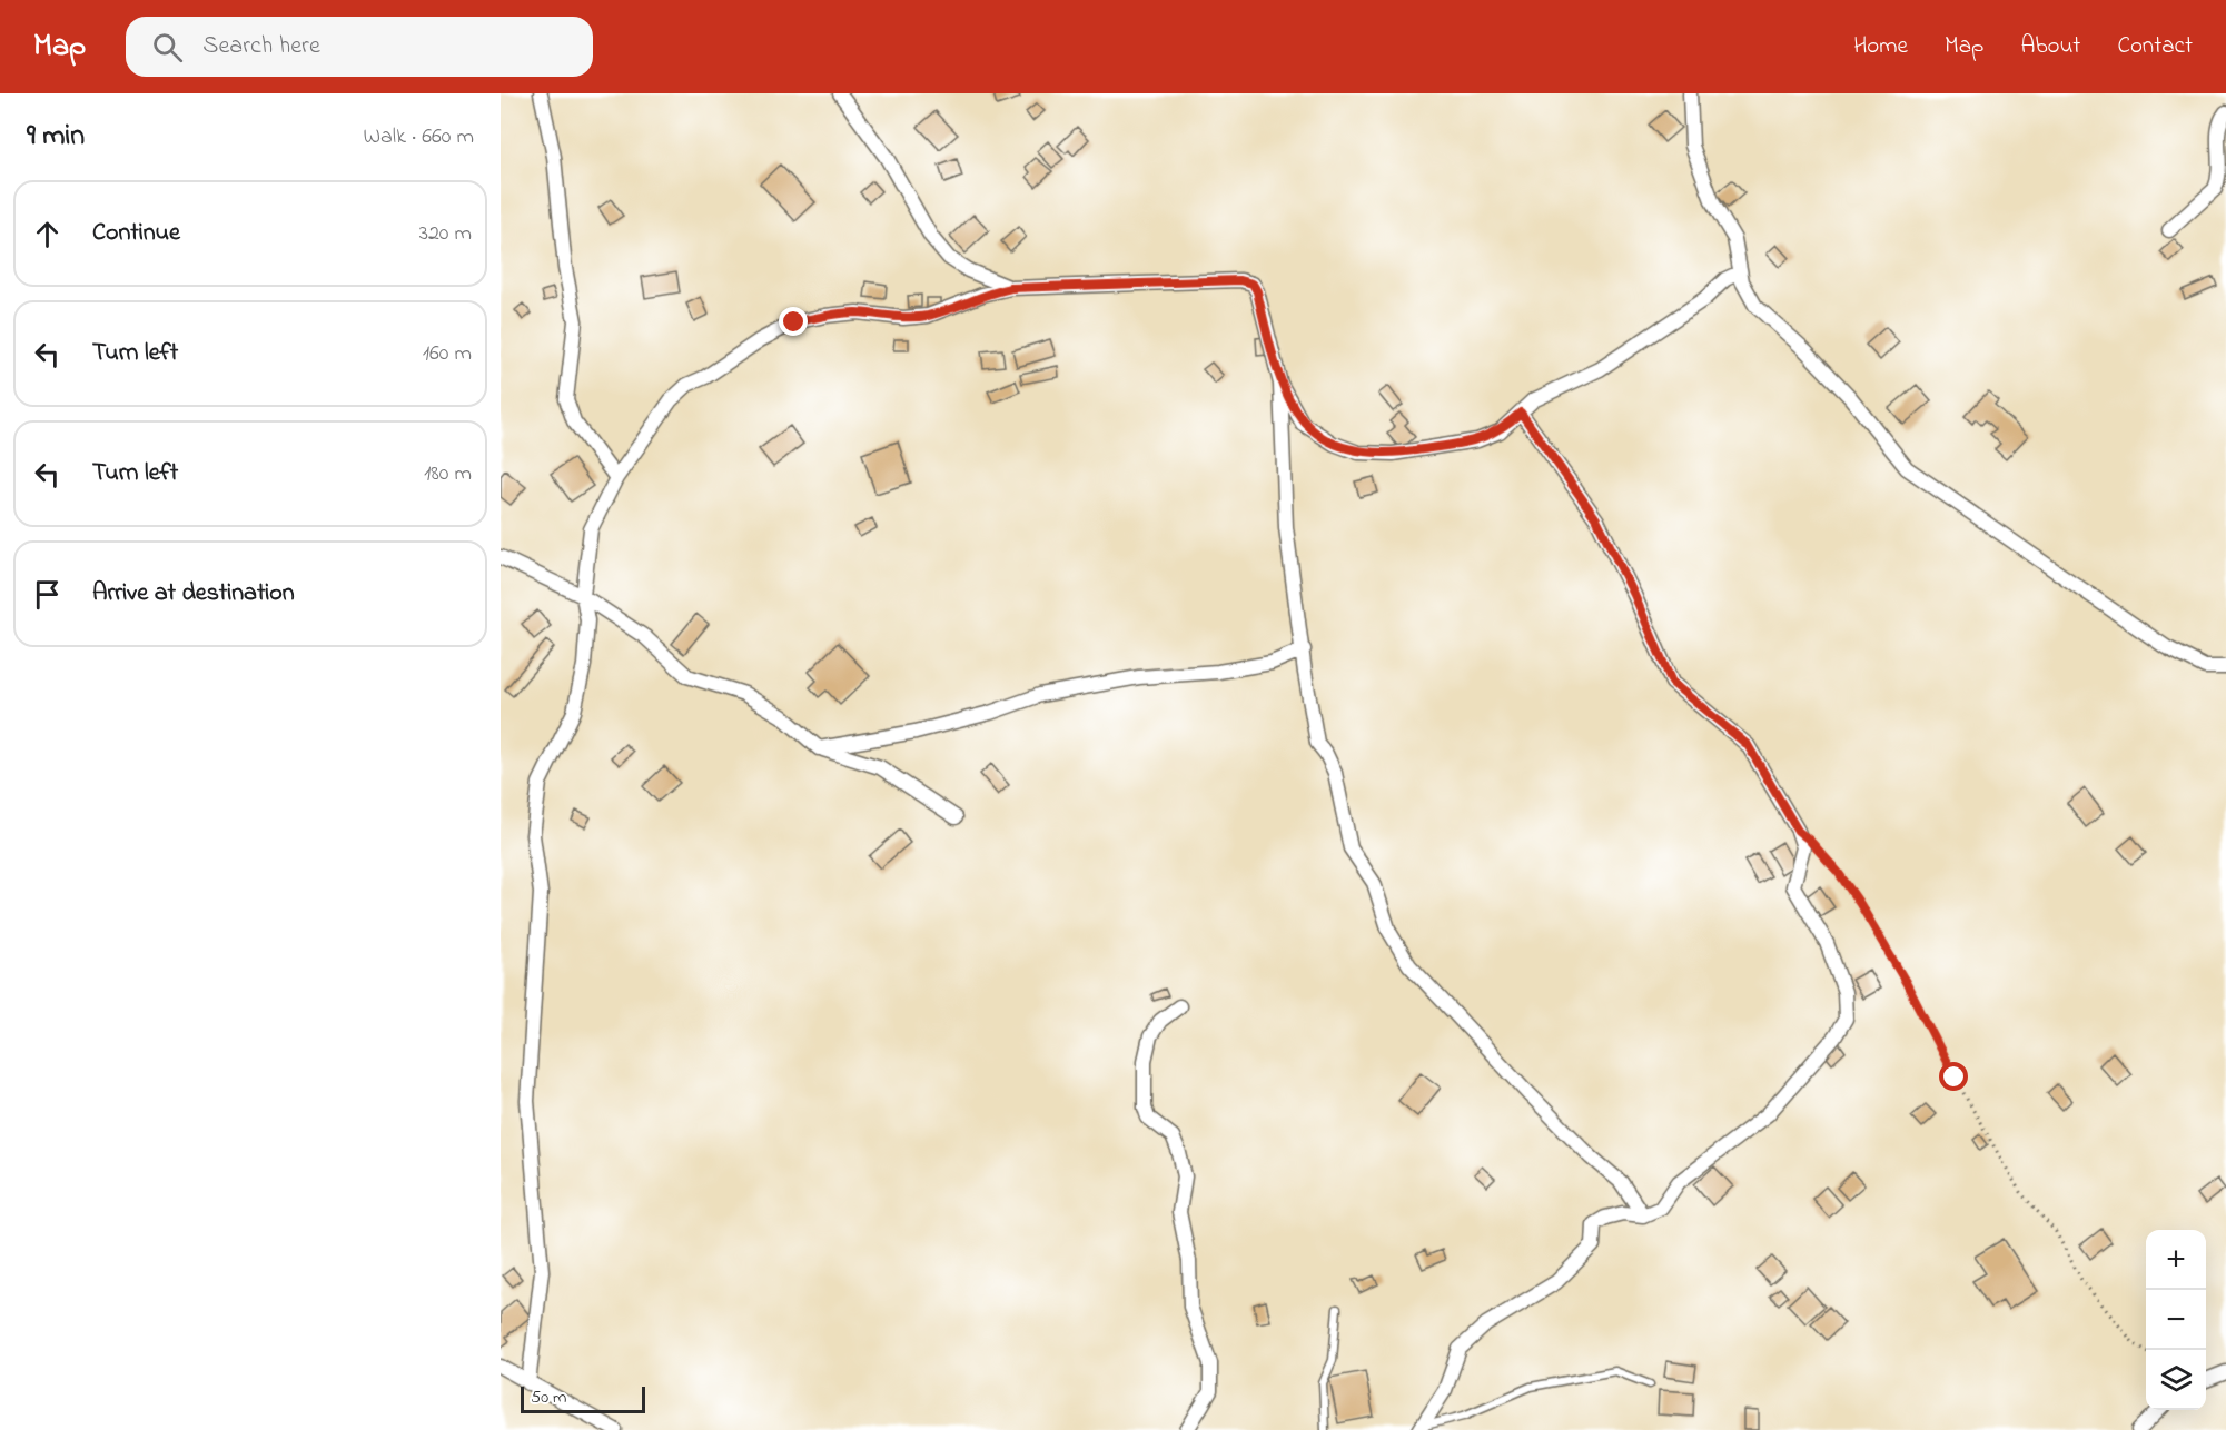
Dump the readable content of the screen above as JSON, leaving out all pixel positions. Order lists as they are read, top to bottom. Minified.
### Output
{"scale_bar":"50 m","page":{"header":"Map","search":"Search here","nav":["Home","Map","About","Contact"],"heading":["9 min","Walk · 660 m"],"list":[["Continue","320 m"],["Turn left","160 m"],["Turn left","180 m"],"Arrive at destination"],"map_buttons":["+","−"],"scale":"50 m"}}
